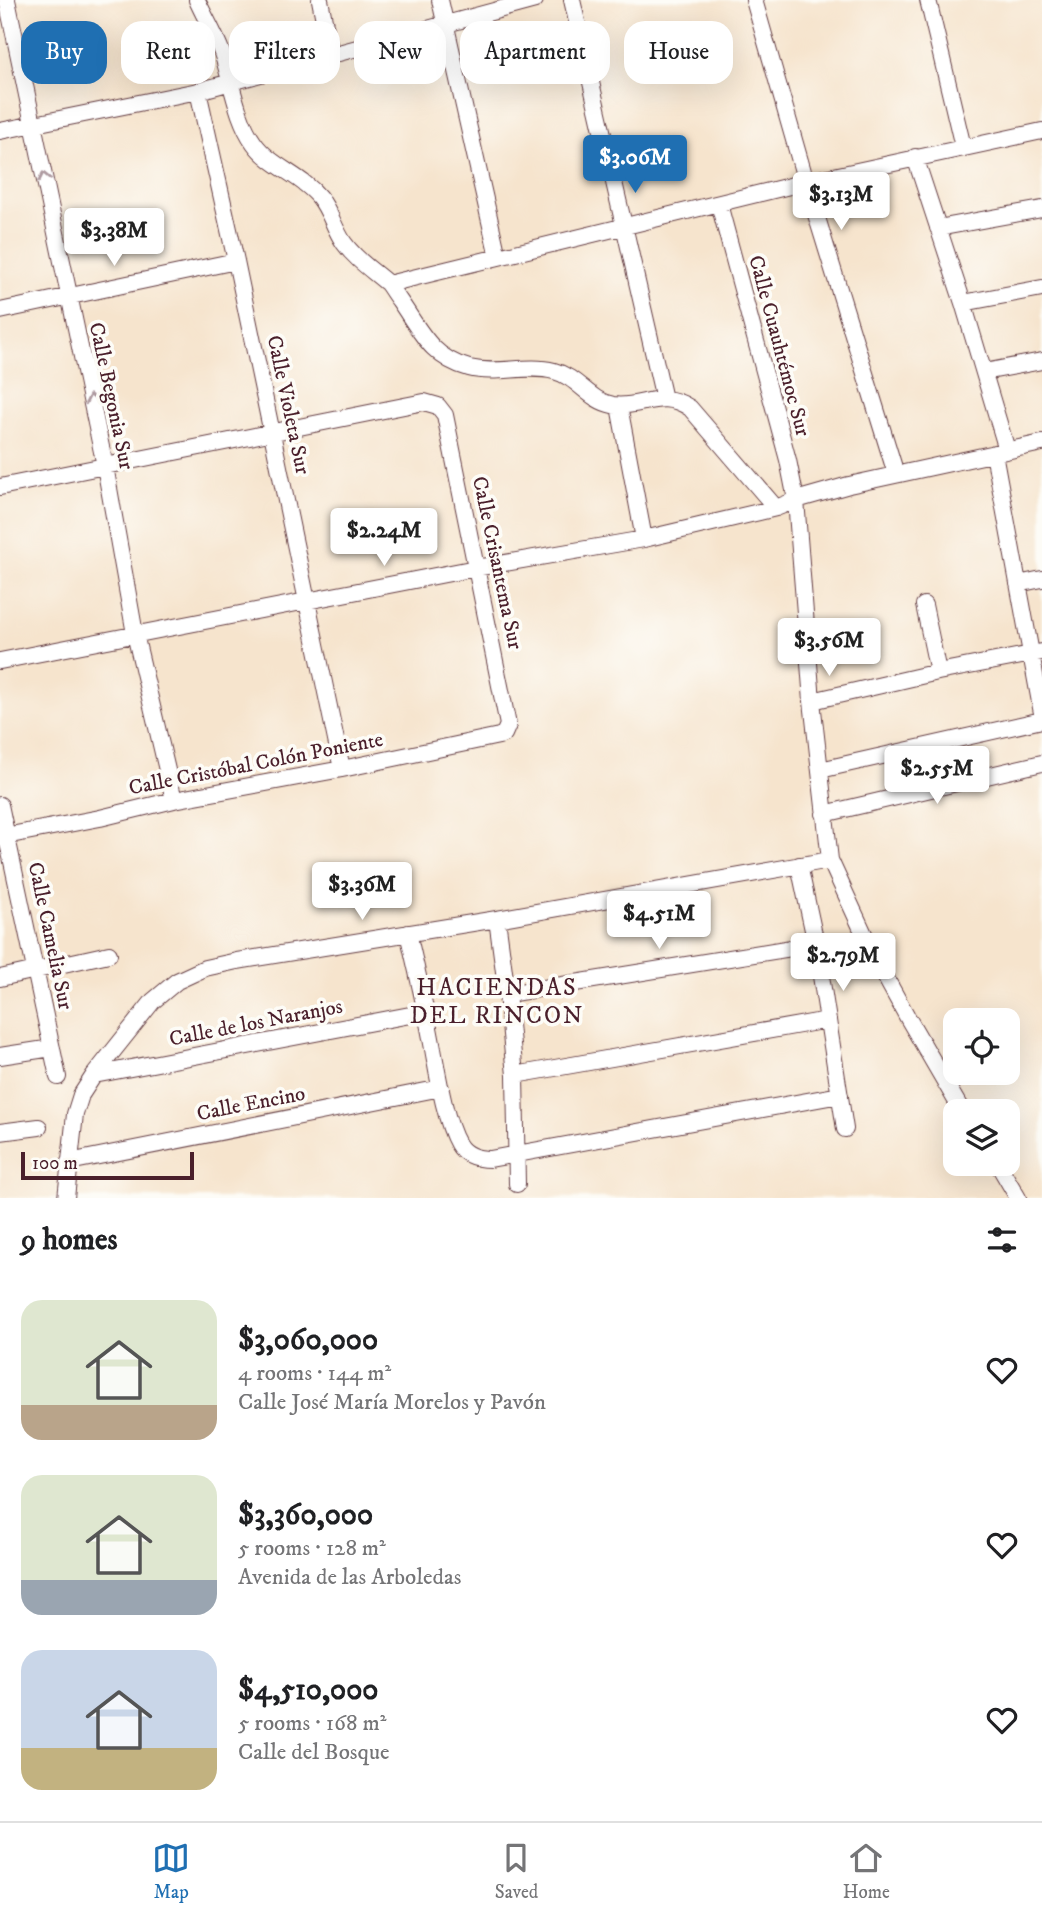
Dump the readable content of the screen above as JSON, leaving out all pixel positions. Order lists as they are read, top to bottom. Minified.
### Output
{"streets":{"street":["Calle Cuauhtémoc Sur","Calle Begonia Sur","Calle Violeta Sur","Calle Crisantema Sur","Calle Cristóbal Colón Poniente","Calle Camelia Sur","Calle de los Naranjos","Calle Encino"]},"crossings":[["Calle Begonia Sur","Calle Cristóbal Colón Poniente"],["Calle Violeta Sur","Calle Crisantema Sur"],["Calle Violeta Sur","Calle Cristóbal Colón Poniente"],["Calle Crisantema Sur","Calle Cristóbal Colón Poniente"],["Calle Cristóbal Colón Poniente","Calle Camelia Sur"]],"one_way":["Calle Begonia Sur"],"districts":["HACIENDAS DEL RINCON"],"scale_bar":"100 m","page":{"chip":["Buy","Rent","Filters","New","Apartment","House"],"price":["$3.06M","$3.13M","$3.38M","$2.24M","$3.56M","$2.55M","$3.36M","$4.51M","$2.79M"],"scale":"100 m","heading":"9 homes","list":[{"name":"$3,060,000","note":"4 rooms · 144 m² · Calle José María Morelos y Pavón"},{"name":"$3,360,000","note":"5 rooms · 128 m² · Avenida de las Arboledas"},{"name":"$4,510,000","note":"5 rooms · 168 m² · Calle del Bosque"}],"tabs":["Map","Saved","Home"]}}
